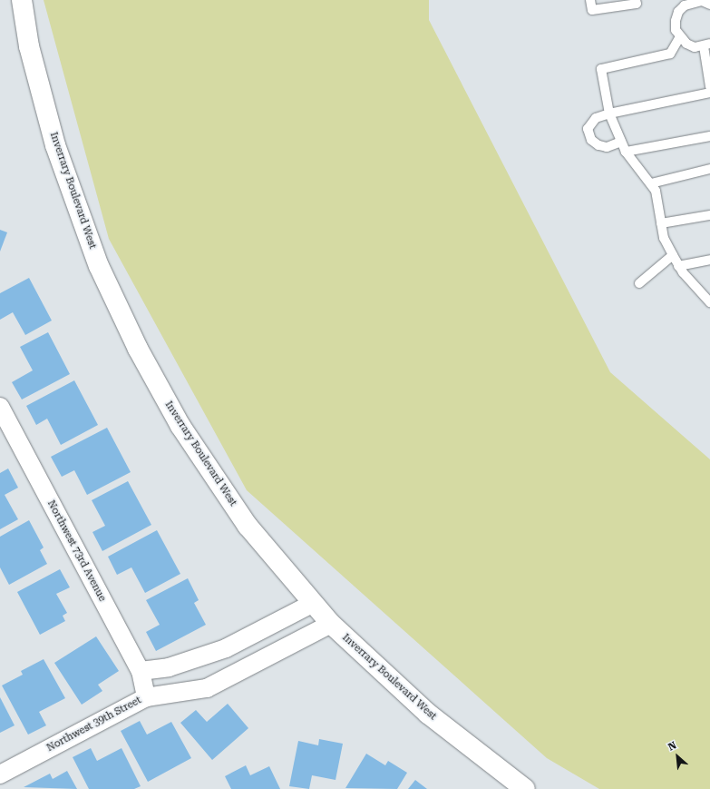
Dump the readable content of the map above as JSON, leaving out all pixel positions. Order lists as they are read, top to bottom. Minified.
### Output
{"streets":{"street":["Inverrary Boulevard West","Northwest 73rd Avenue","Northwest 39th Street"]},"crossings":[["Inverrary Boulevard West","Northwest 39th Street"],["Northwest 73rd Avenue","Northwest 39th Street"]],"north":"top left"}
